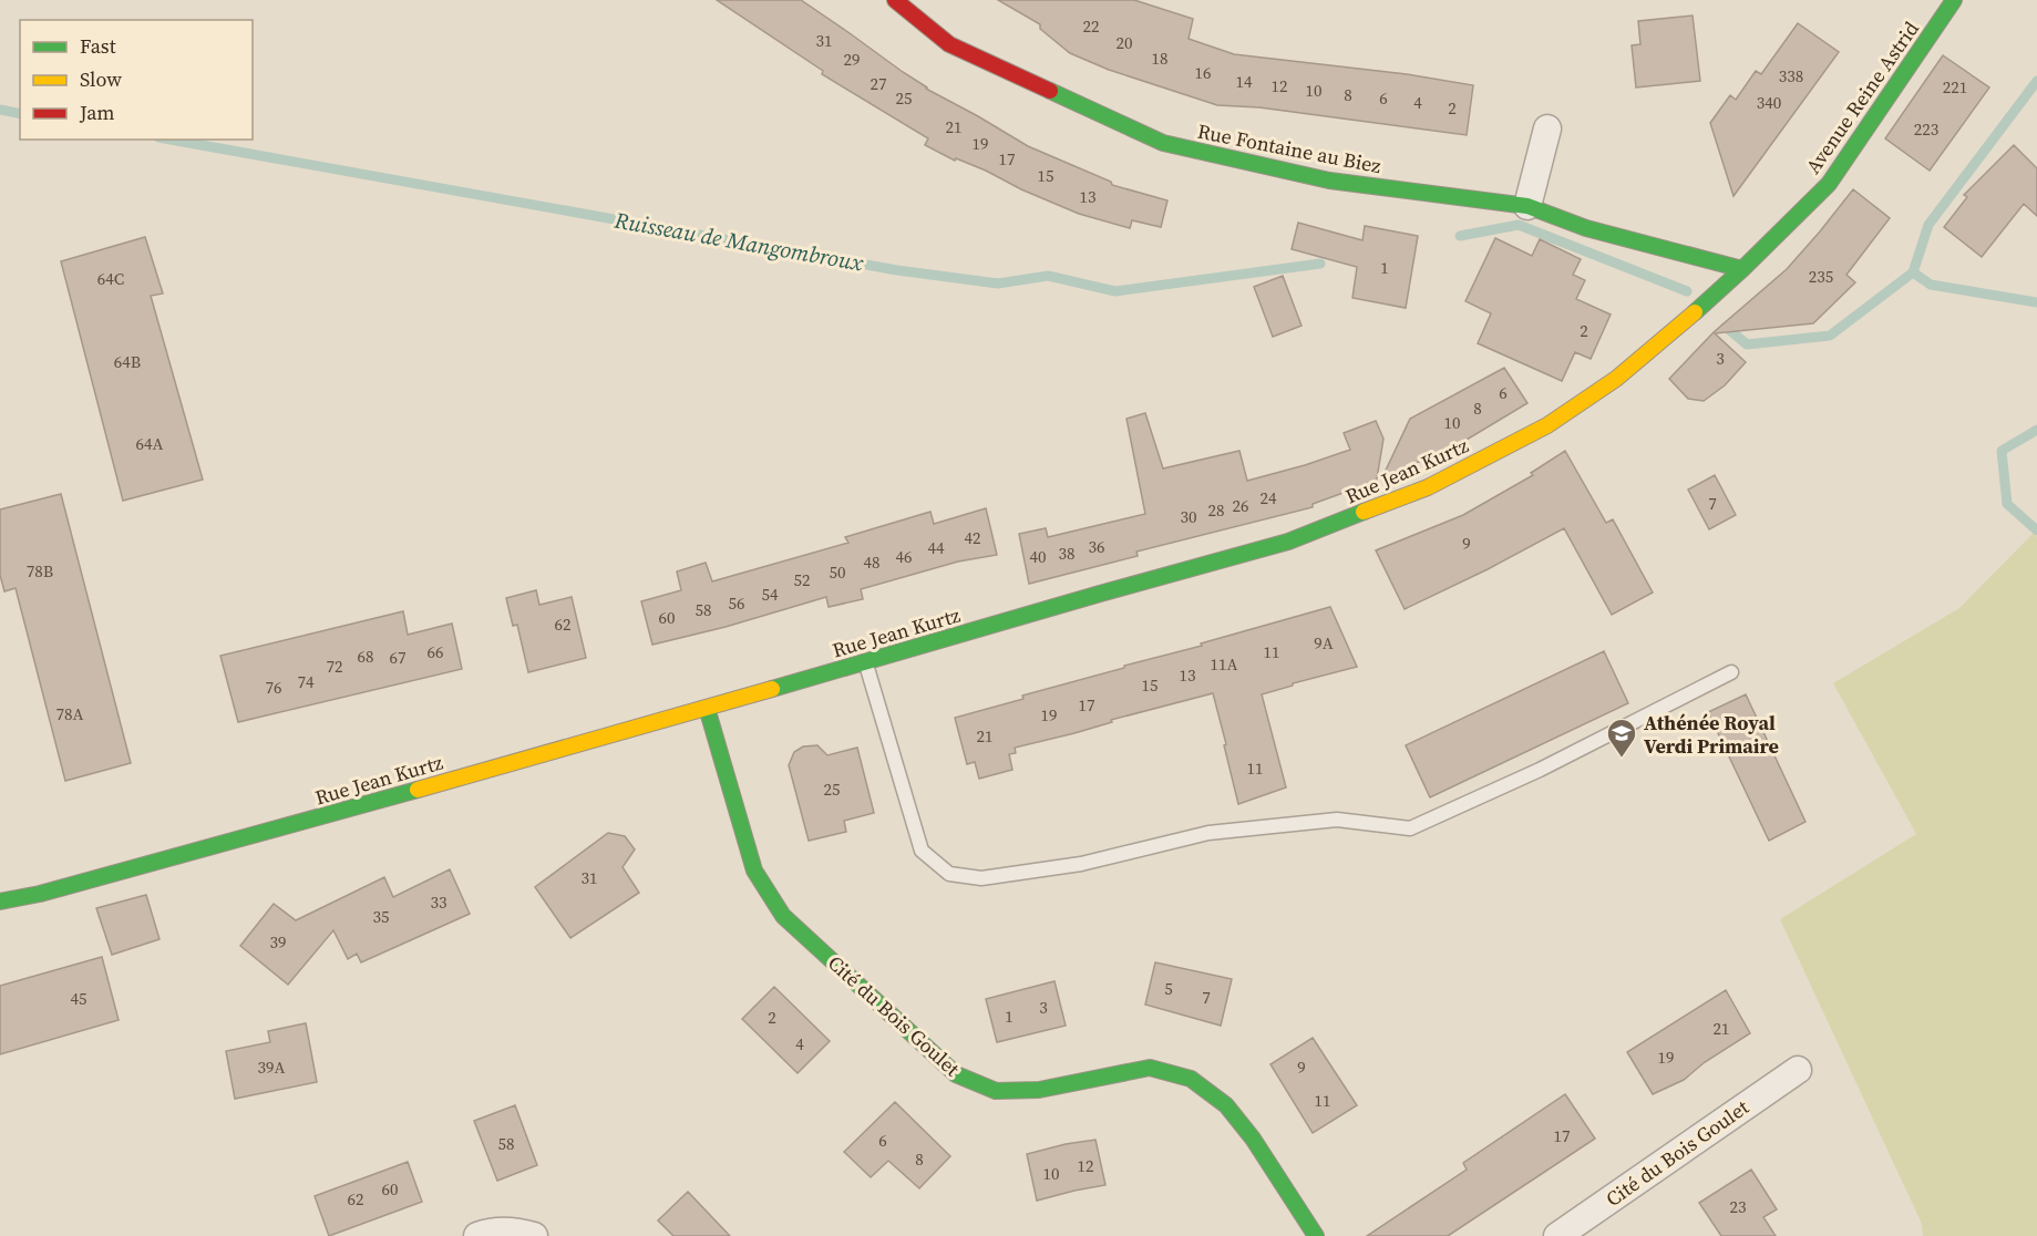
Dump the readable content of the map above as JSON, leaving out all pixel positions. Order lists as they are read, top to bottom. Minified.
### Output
{"streets":{"main road":["Avenue Reine Astrid","Rue Fontaine au Biez","Rue Jean Kurtz","Cité du Bois Goulet"]},"crossings":[["Avenue Reine Astrid","Rue Fontaine au Biez"],["Avenue Reine Astrid","Rue Jean Kurtz"],["Rue Fontaine au Biez","Rue Jean Kurtz"],["Rue Jean Kurtz","Cité du Bois Goulet"]],"water":["Ruisseau de Mangombroux"],"places":{"school or university":["Athénée Royal Verdi Primaire"]},"house_numbers":["22","31","20","18","29","16","338","14","27","12","221","10","8","25","6","4","340","2","21","223","19","17","15","13","1","235","64C","2","3","64B","6","8","10","64A","24","7","26","28","30","42","9","36","44","38","46","40","48","78B","50","52","54","56","58","60","62","9A","66","11","68","67","11A","72","13","74","15","76","17","78A","19","21","11","25","31","33","35","39","5","7","45","3","1","2","21","4","19","39A","9","11","17","6","58","8","12","10","60","62","23"],"legend":["Fast","Slow","Jam"]}
